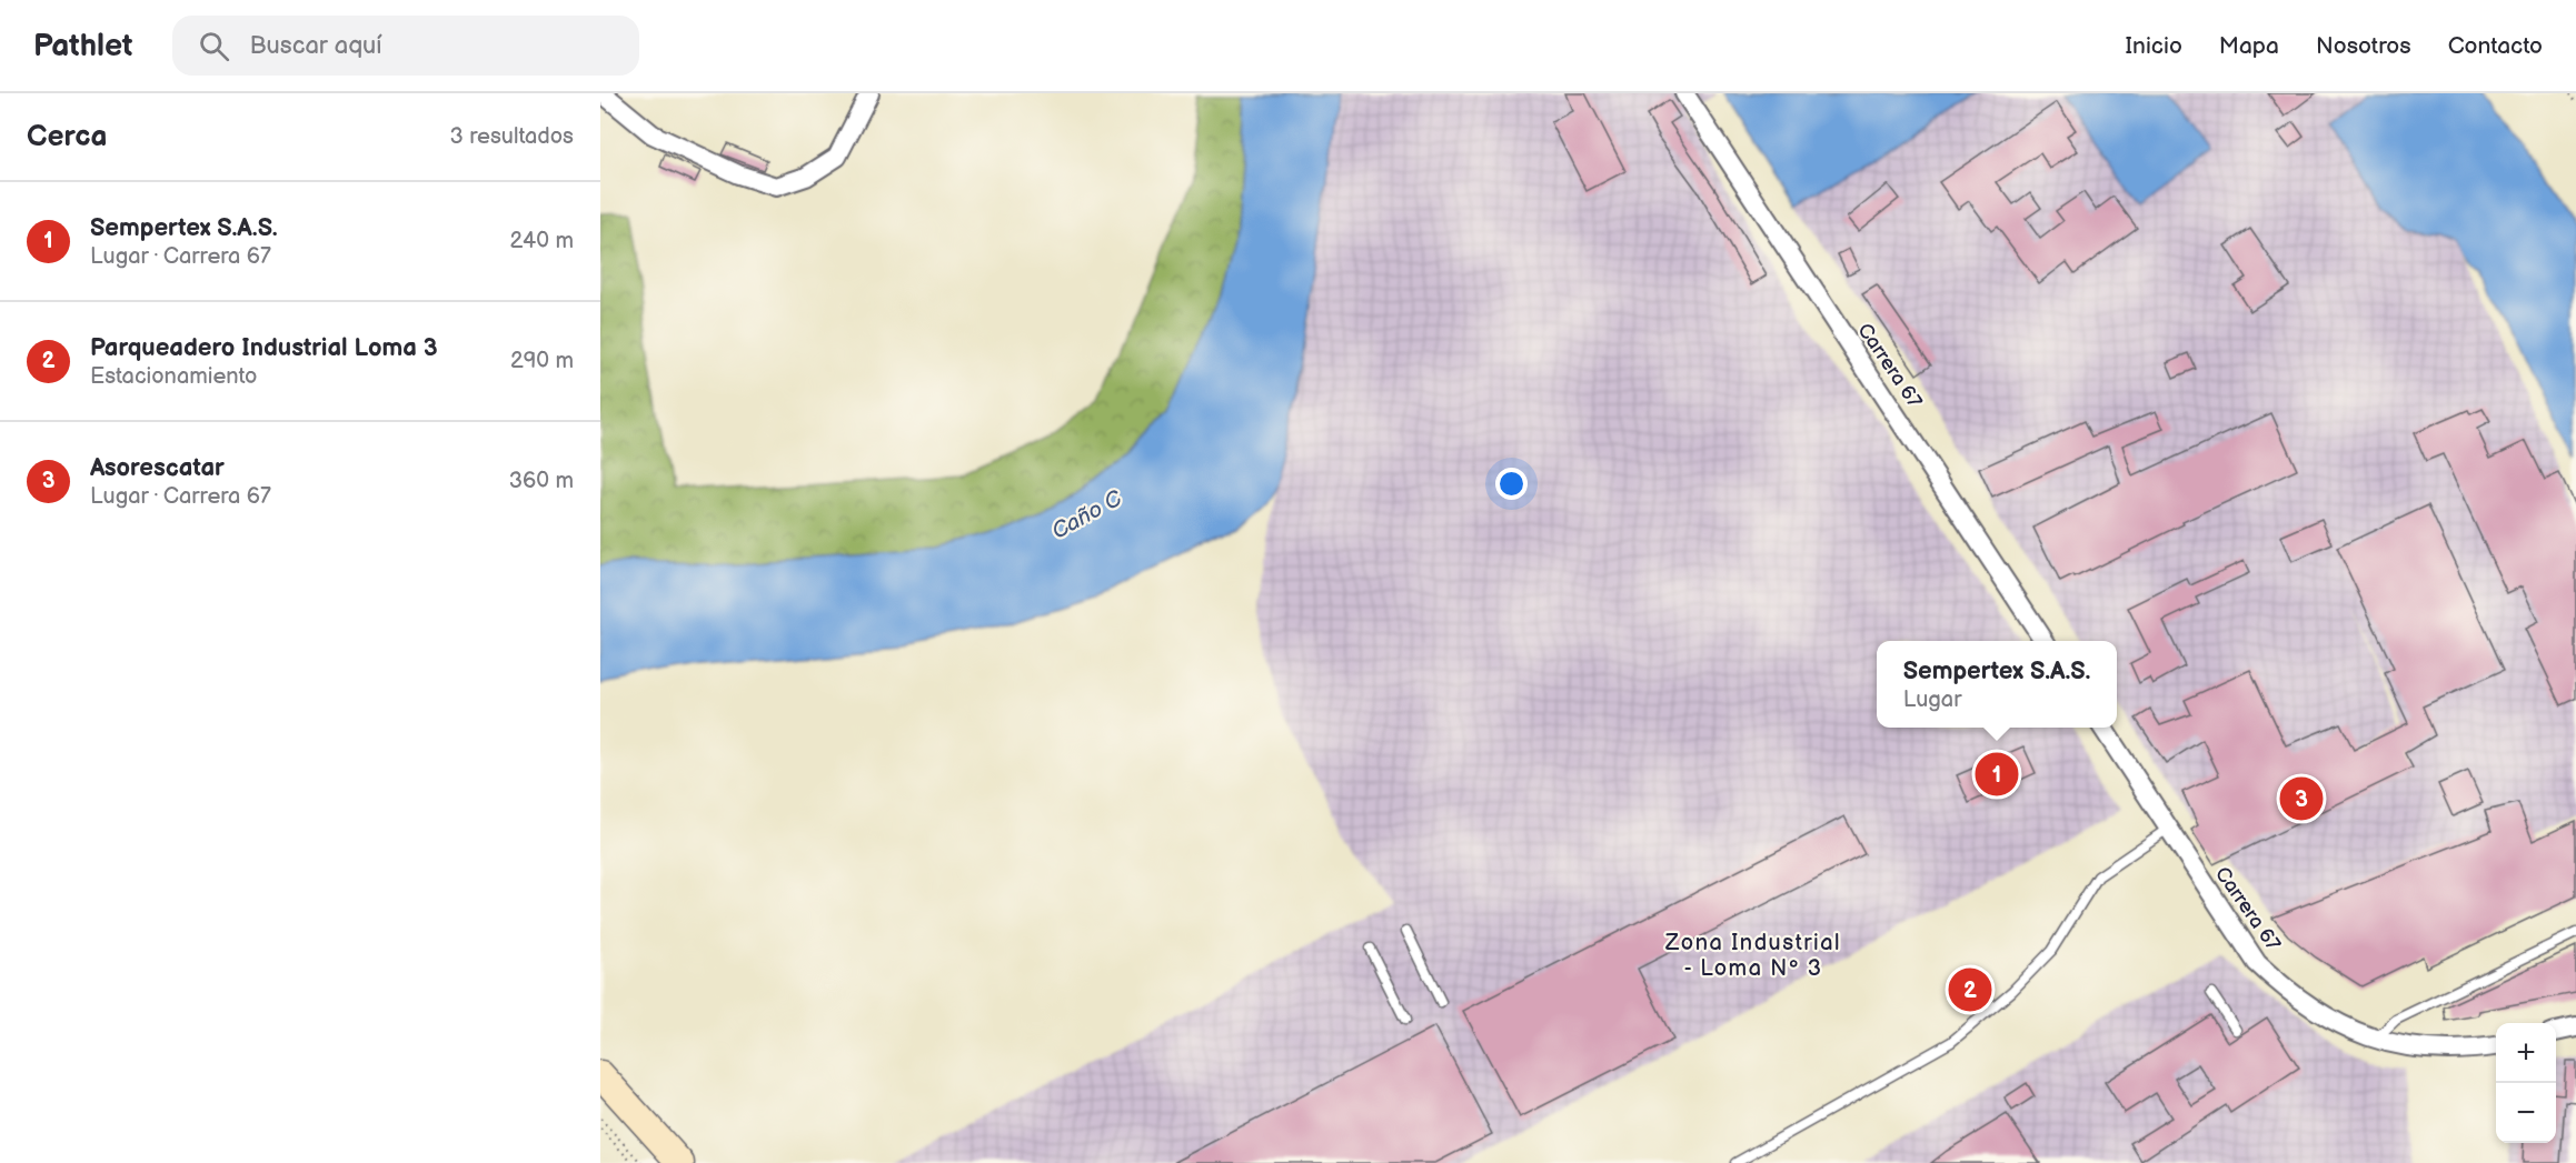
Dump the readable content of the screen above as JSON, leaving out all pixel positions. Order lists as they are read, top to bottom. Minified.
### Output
{"streets":{"street":["Carrera 67"]},"districts":["Zona Industrial - Loma Nº 3"],"water":["Caño C"],"page":{"header":"Pathlet","search":"Buscar aquí","nav":["Inicio","Mapa","Nosotros","Contacto"],"heading":["Cerca","3 resultados"],"list":[{"mark":"1","name":"Sempertex S.A.S.","note":"Lugar · Carrera 67","value":"240 m"},{"mark":"2","name":"Parqueadero Industrial Loma 3","note":"Estacionamiento","value":"290 m"},{"mark":"3","name":"Asorescatar","note":"Lugar · Carrera 67","value":"360 m"}],"popup":["Sempertex S.A.S.","Lugar"],"pins":["1","3","2"],"map_buttons":["+","−"]}}
